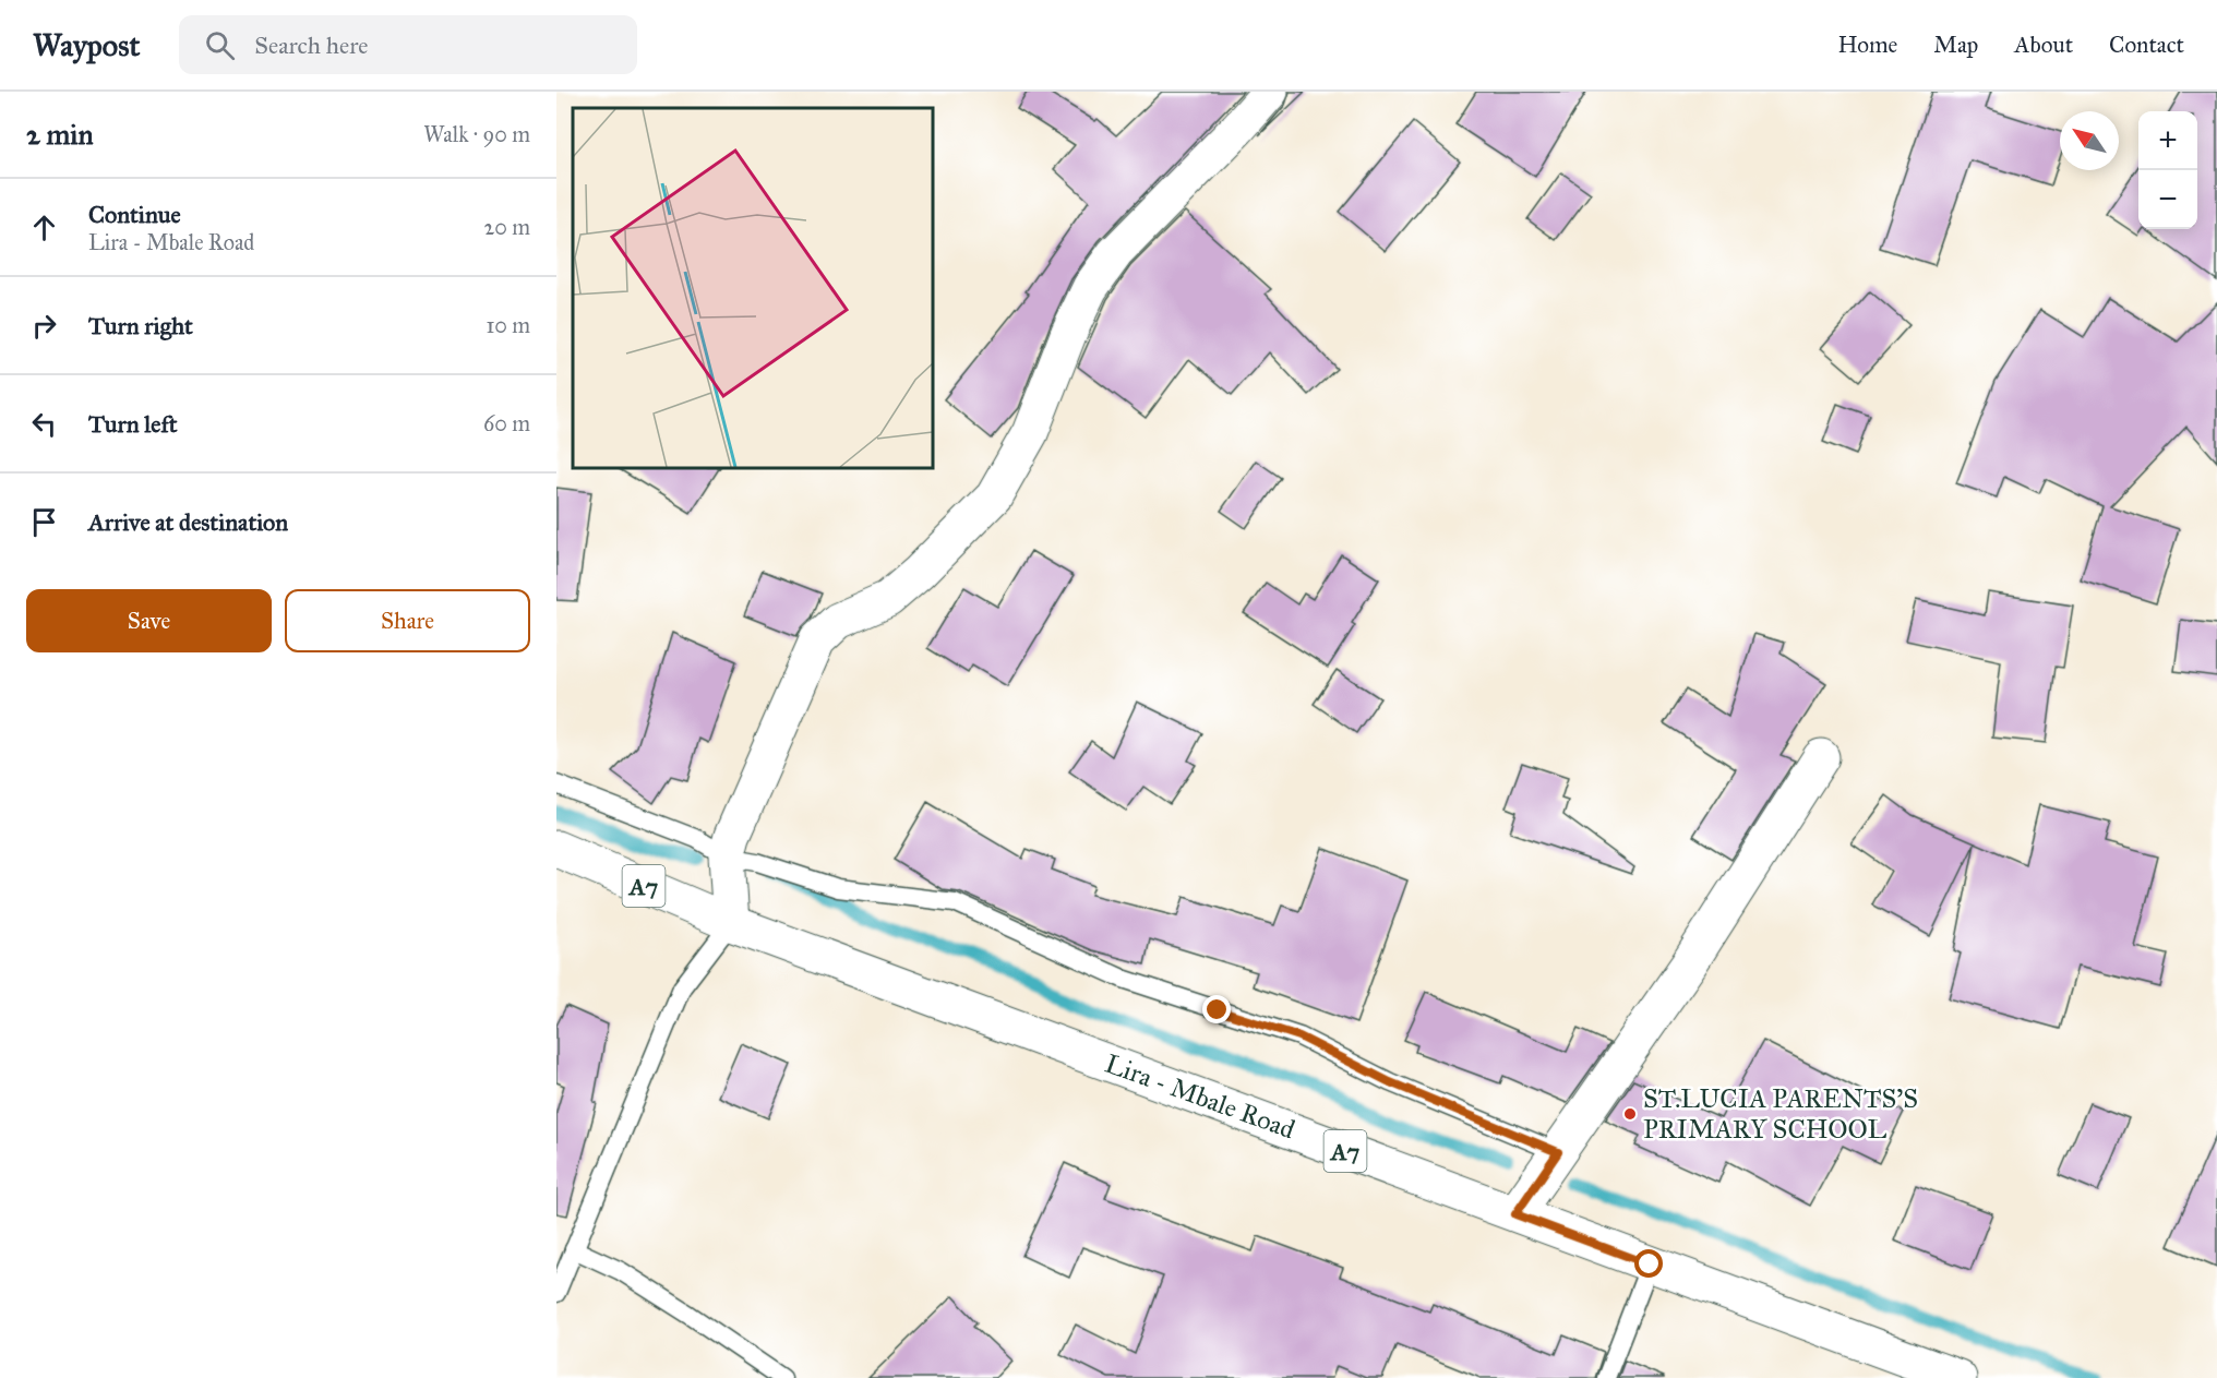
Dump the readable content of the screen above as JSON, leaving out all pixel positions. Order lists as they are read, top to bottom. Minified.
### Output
{"streets":{"street":["A7","Lira - Mbale Road"]},"places":["ST.LUCIA PARENTS'S PRIMARY SCHOOL"],"north":"top left","page":{"header":"Waypost","search":"Search here","nav":["Home","Map","About","Contact"],"heading":["2 min","Walk · 90 m"],"map_buttons":["+","−"],"list":[["Continue","Lira - Mbale Road","20 m"],["Turn right","10 m"],["Turn left","60 m"],"Arrive at destination"],"buttons":["Save","Share"]}}
